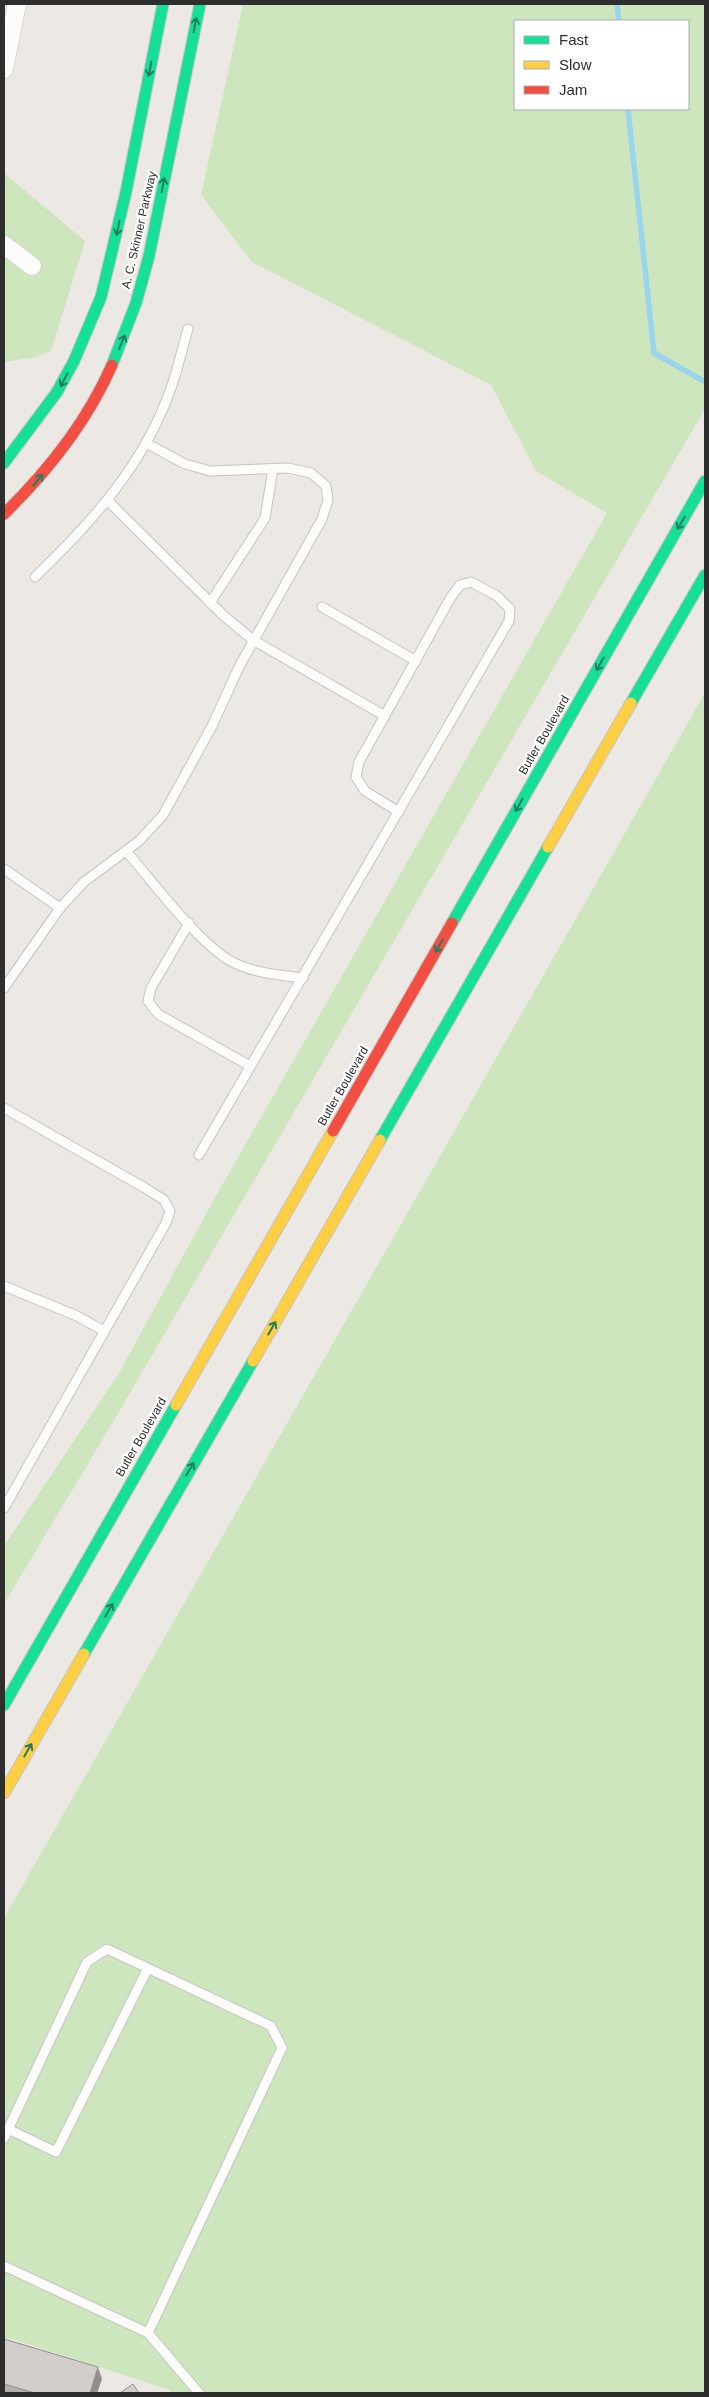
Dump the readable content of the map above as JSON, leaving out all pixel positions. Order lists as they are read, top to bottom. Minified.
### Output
{"streets":{"main road":["A. C. Skinner Parkway","Butler Boulevard"]},"legend":["Fast","Slow","Jam"]}
